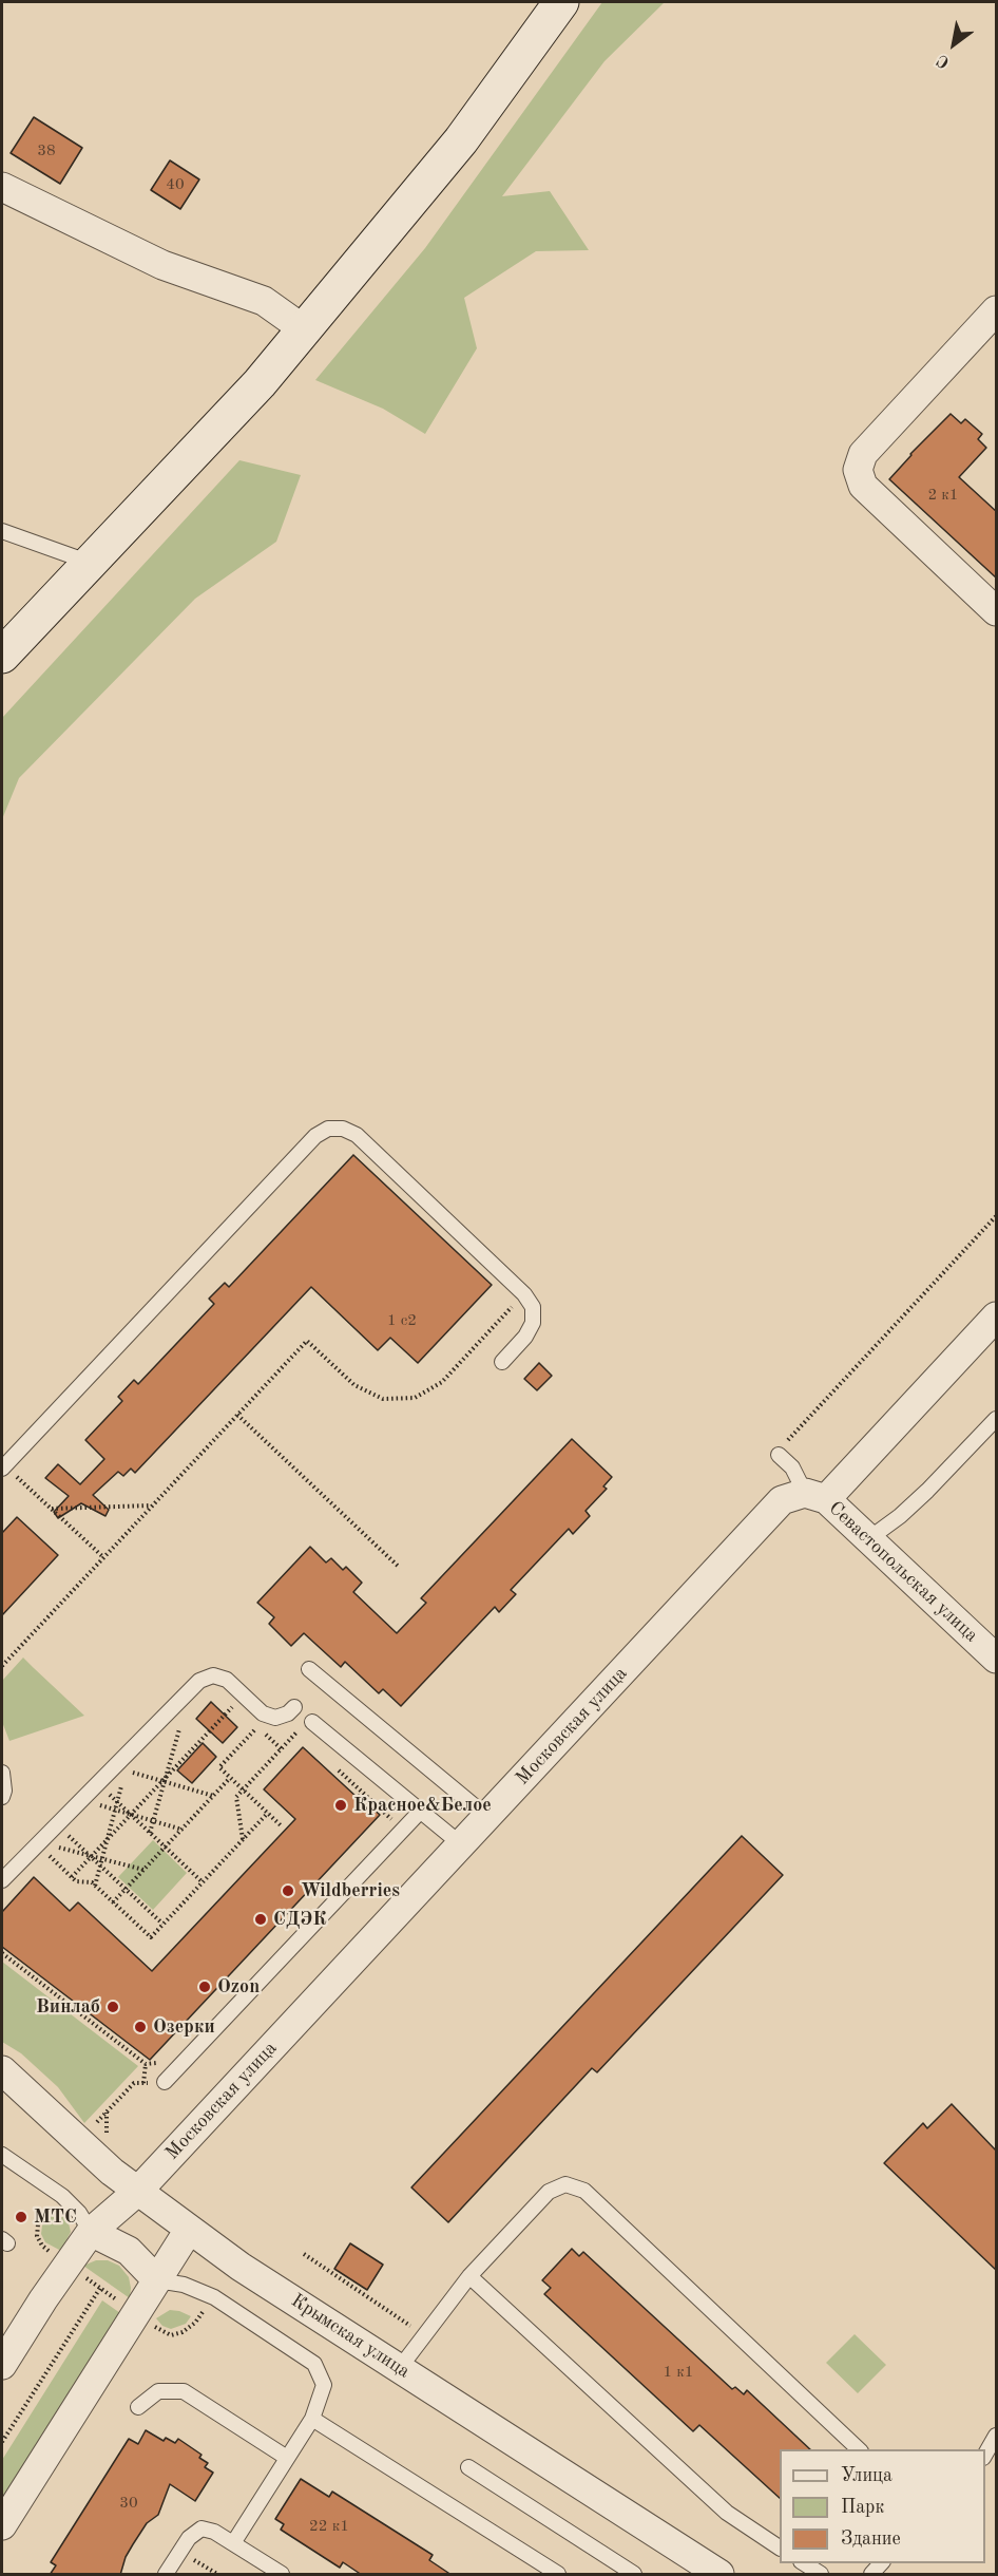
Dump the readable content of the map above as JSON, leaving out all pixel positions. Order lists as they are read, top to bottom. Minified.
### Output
{"streets":{"street":["Севастопольская улица","Московская улица","Крымская улица"]},"crossings":[["Севастопольская улица","Московская улица"],["Московская улица","Крымская улица"]],"places":["Красное&Белое","Wildberries","СДЭК","Ozon","Винлаб","Озерки","МТС"],"house_numbers":["38","40","2 к1","1 с2","1 к1","30","22 к1"],"legend":["Улица","Парк","Здание"],"north":"bottom left"}
